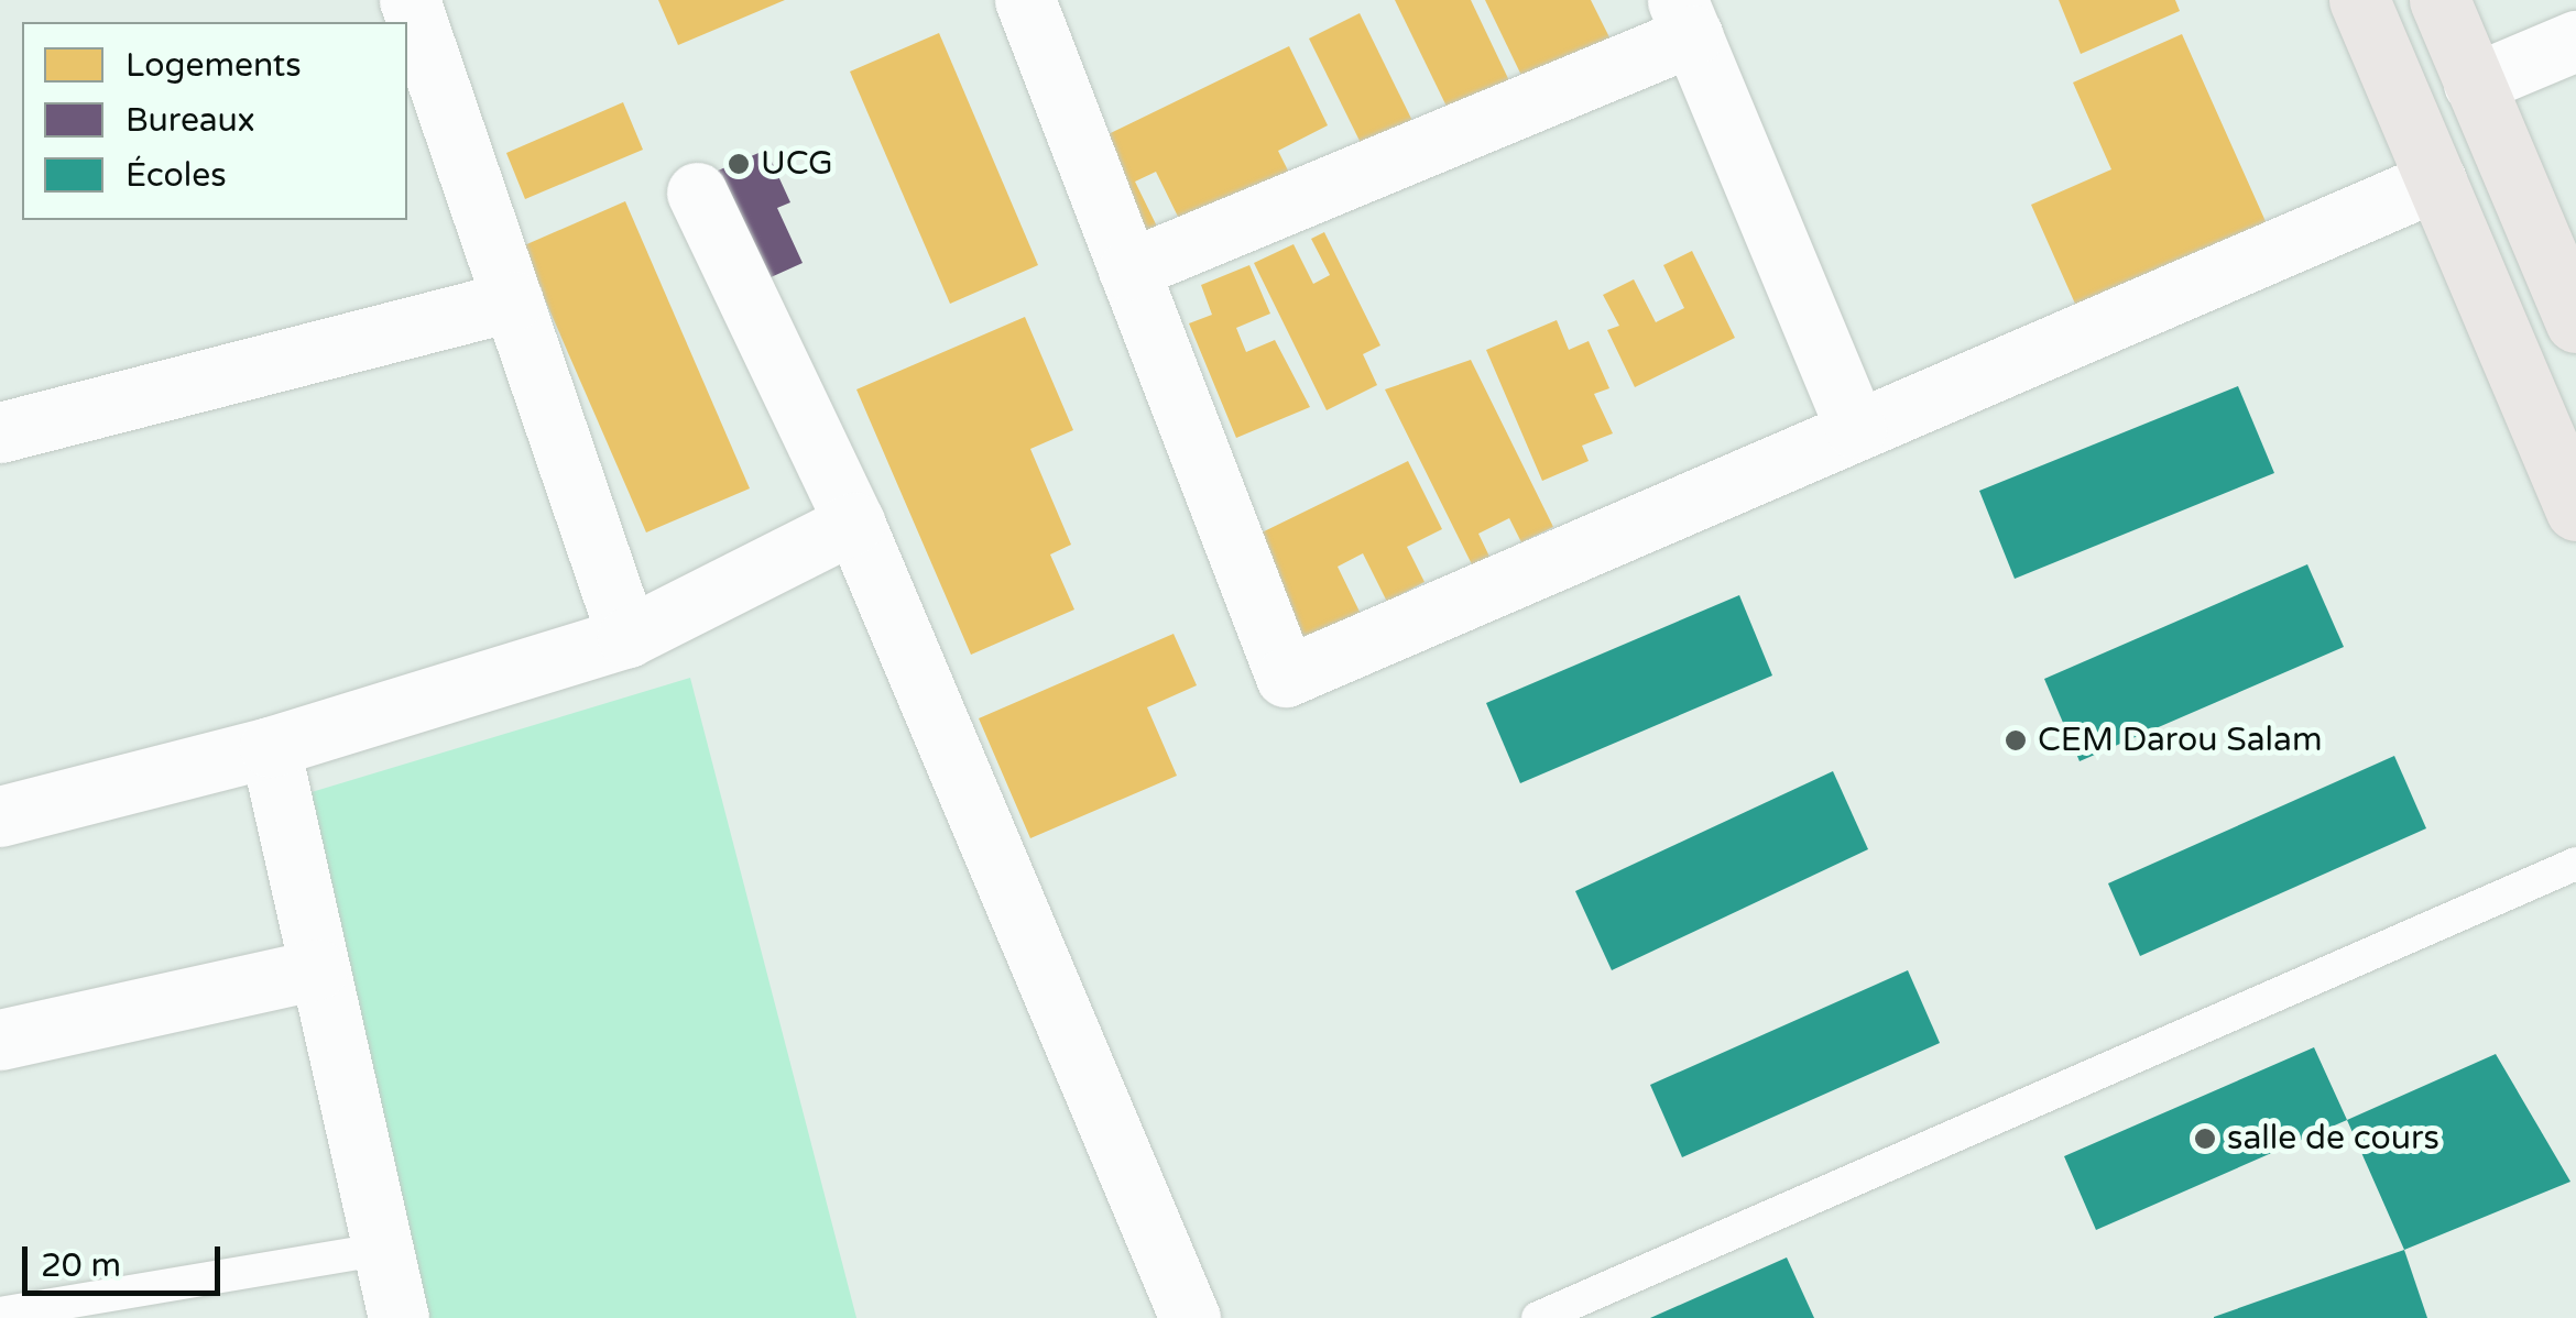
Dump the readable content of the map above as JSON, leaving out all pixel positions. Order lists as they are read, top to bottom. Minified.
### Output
{"places":["UCG","CEM Darou Salam","salle de cours"],"legend":["Logements","Bureaux","Écoles"],"scale_bar":"20 m"}
